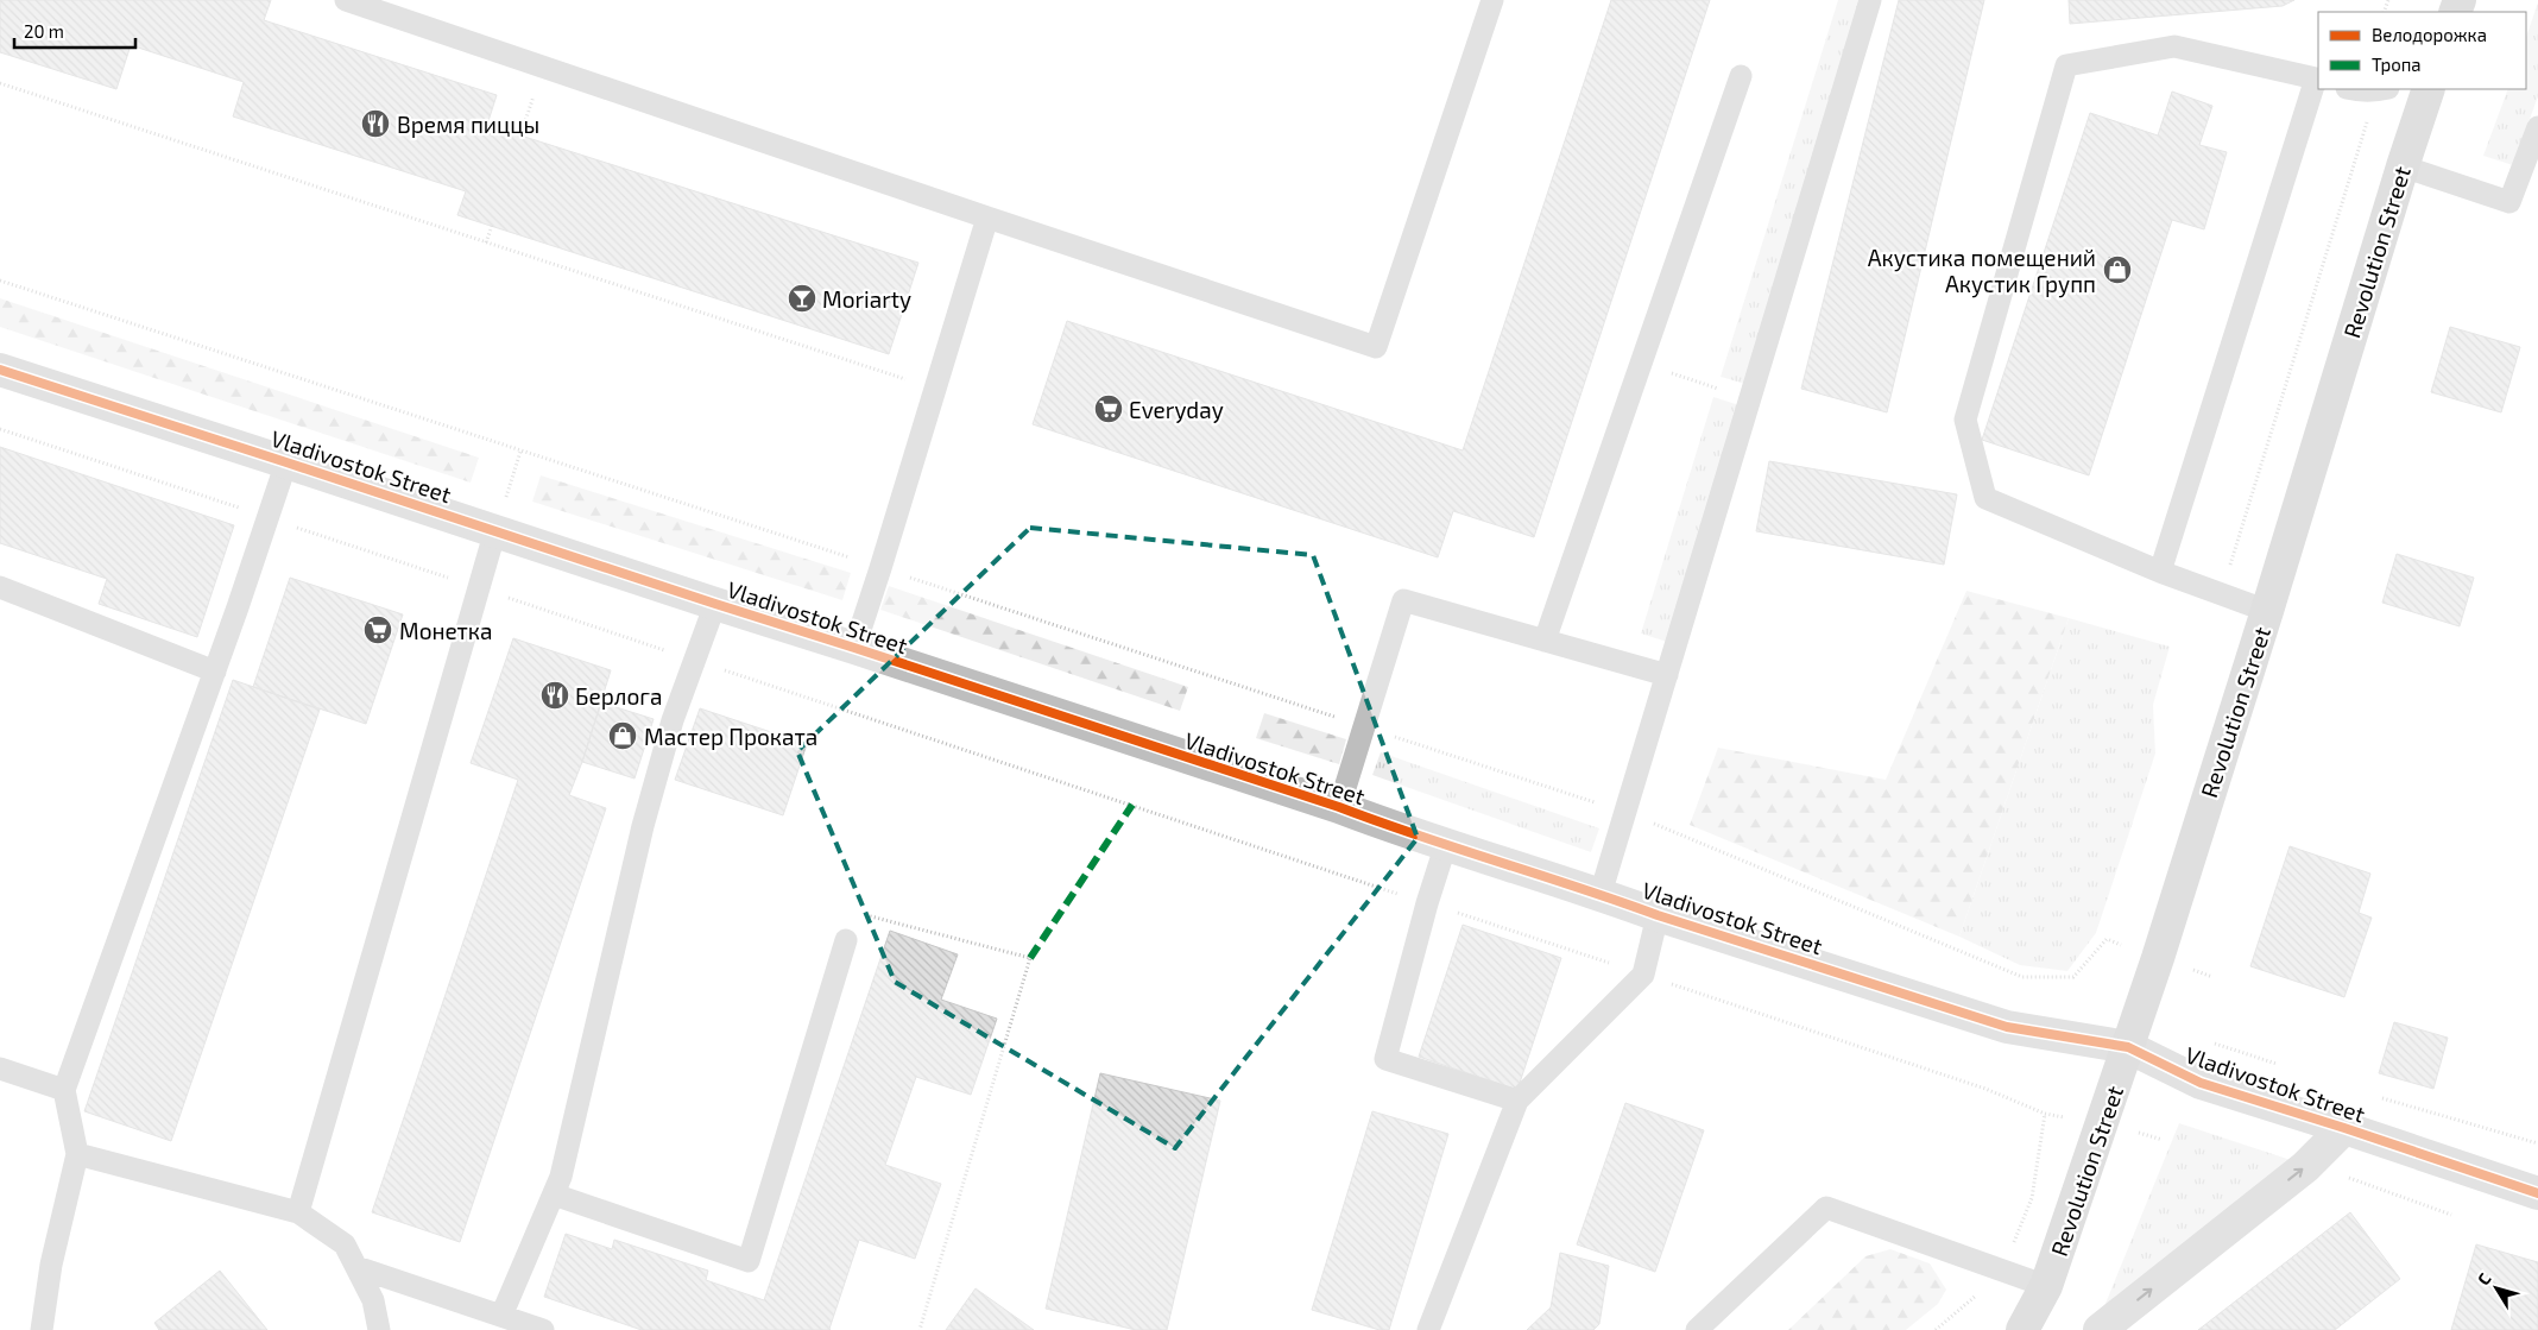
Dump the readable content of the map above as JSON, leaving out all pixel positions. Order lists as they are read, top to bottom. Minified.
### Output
{"streets":{"main road":["Revolution Street"],"street":["Vladivostok Street"]},"crossings":[["Revolution Street","Vladivostok Street"]],"places":{"restaurant":["Время пиццы","Берлога"],"shop":["Акустика помещений Акустик Групп","Мастер Проката"],"bar":["Moriarty"],"supermarket":["Everyday","Монетка"]},"legend":["Велодорожка","Тропа"],"scale_bar":"20 m","north":"top left"}
